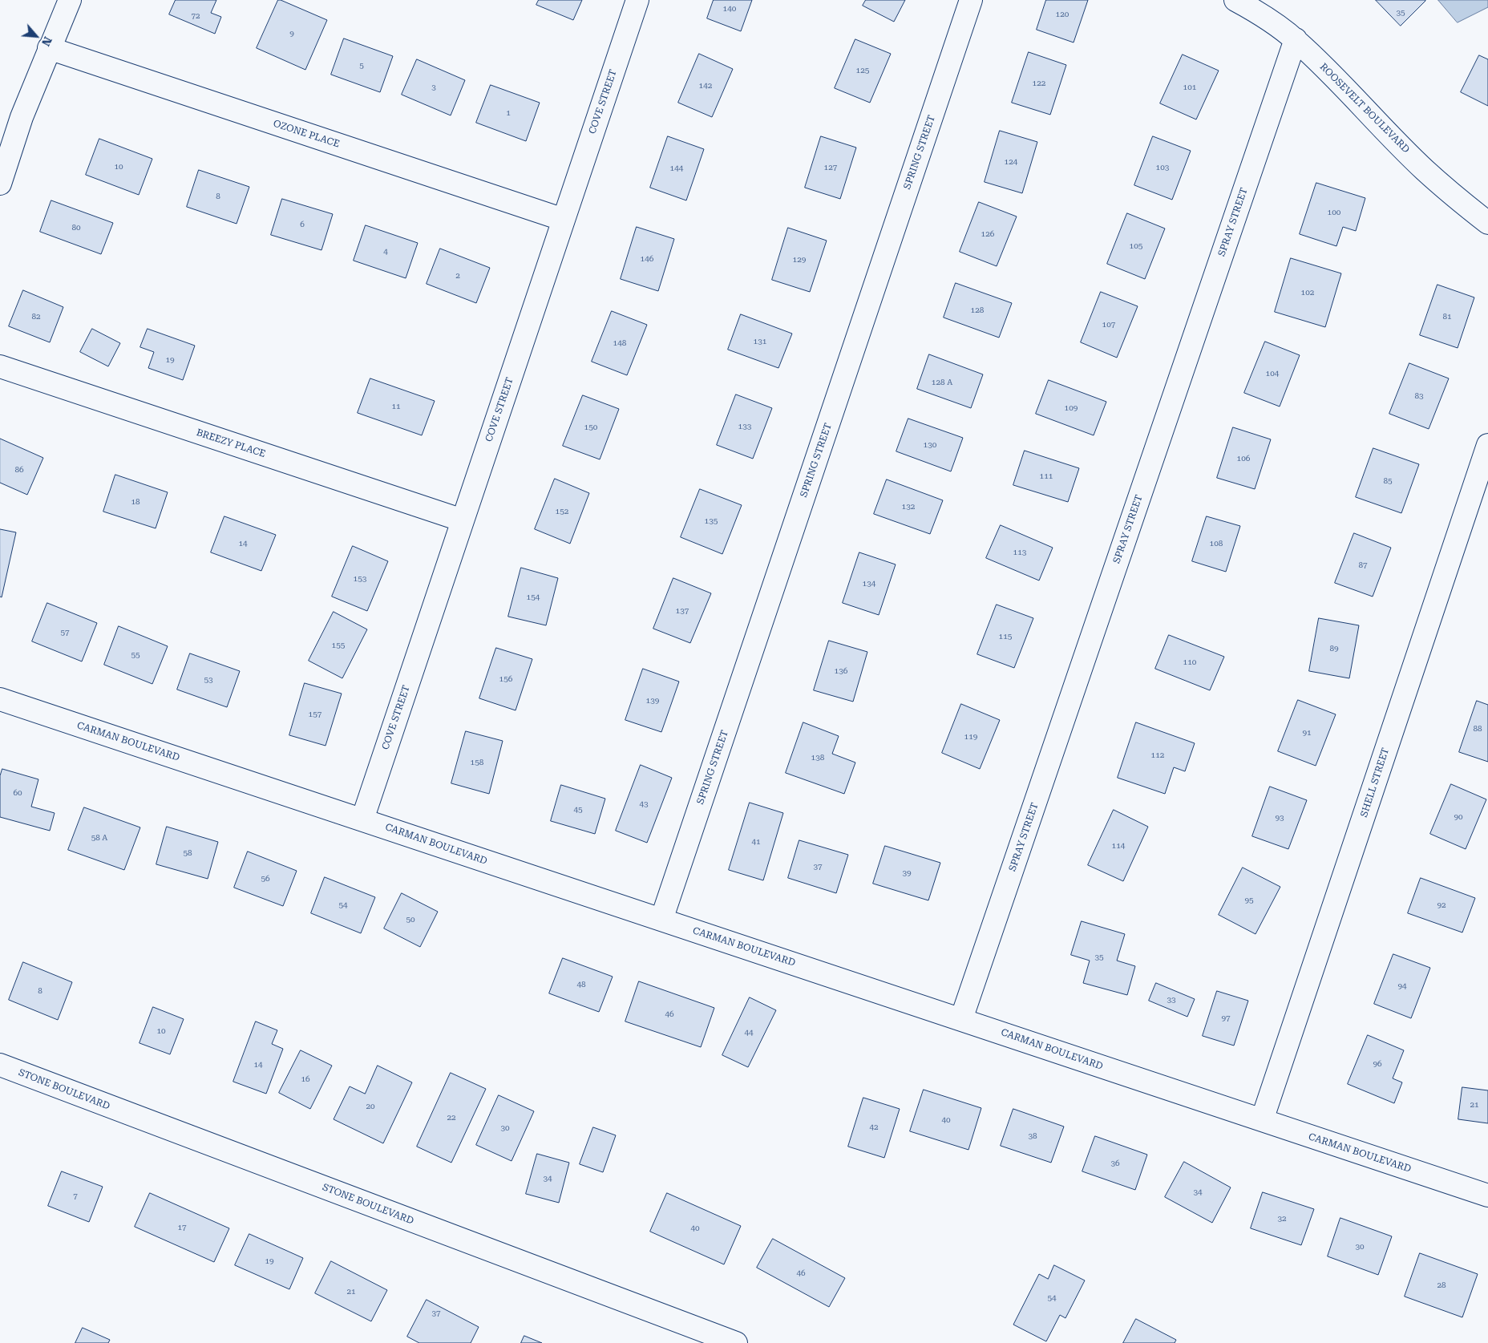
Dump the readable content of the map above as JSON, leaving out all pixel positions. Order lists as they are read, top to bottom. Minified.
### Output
{"streets":{"street":["COVE STREET","ROOSEVELT BOULEVARD","OZONE PLACE","SPRING STREET","SPRAY STREET","BREEZY PLACE","CARMAN BOULEVARD","SHELL STREET","STONE BOULEVARD"]},"crossings":[["COVE STREET","OZONE PLACE"],["COVE STREET","BREEZY PLACE"],["COVE STREET","CARMAN BOULEVARD"],["ROOSEVELT BOULEVARD","SPRAY STREET"],["SPRING STREET","CARMAN BOULEVARD"],["SPRAY STREET","CARMAN BOULEVARD"],["CARMAN BOULEVARD","SHELL STREET"]],"house_numbers":["140","35","120","72","9","5","125","122","142","3","101","1","124","10","127","103","144","8","100","6","80","126","105","4","146","129","2","102","128","82","81","107","131","148","19","104","128 A","83","11","109","133","150","130","106","86","111","85","18","132","152","135","14","108","113","87","153","134","154","137","57","115","155","89","55","110","136","156","53","139","157","88","91","119","112","138","158","60","43","45","90","93","58 A","41","114","58","37","39","56","95","54","92","50","35","48","94","8","33","46","97","10","44","96","14","16","21","20","22","40","42","30","38","36","34","34","7","32","17","40","30","19","46","28","21","54","37"],"north":"bottom right"}
